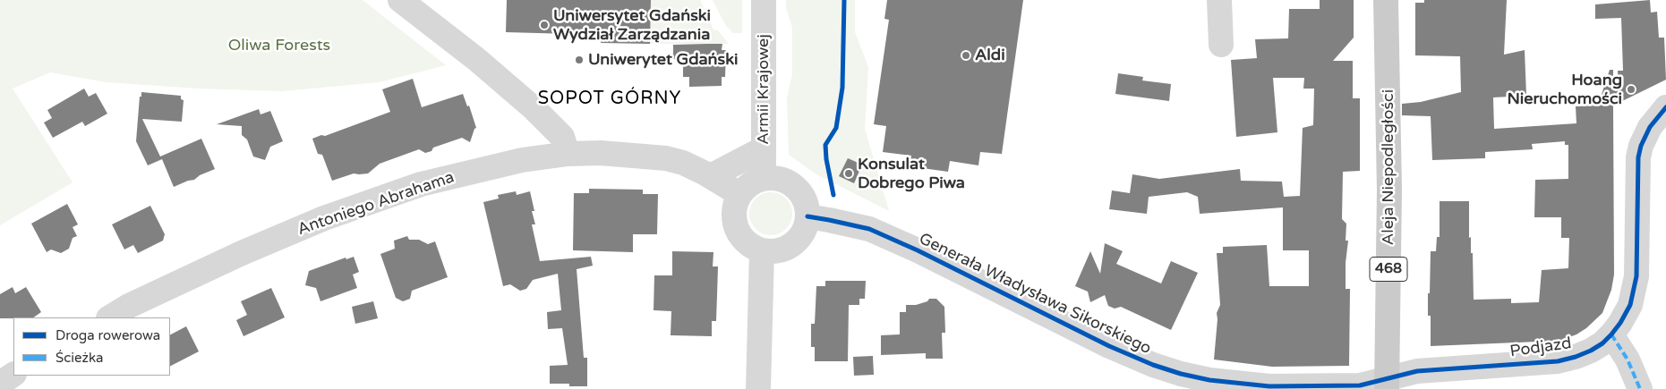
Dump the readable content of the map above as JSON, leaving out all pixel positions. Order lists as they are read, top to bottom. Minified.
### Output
{"streets":{"main road":["Aleja Niepodległości","468"],"street":["Armii Krajowej","Antoniego Abrahama","Generała Władysława Sikorskiego","Podjazd"]},"crossings":[["Armii Krajowej","Antoniego Abrahama"],["Armii Krajowej","Generała Władysława Sikorskiego"],["Aleja Niepodległości","Generała Władysława Sikorskiego"],["Aleja Niepodległości","Podjazd"],["Antoniego Abrahama","Generała Władysława Sikorskiego"],["Generała Władysława Sikorskiego","Podjazd"]],"districts":["SOPOT GÓRNY"],"parks":["Oliwa Forests"],"places":["Uniwersytet Gdański Wydział Zarządzania","Aldi","Uniwerytet Gdański","Hoang Nieruchomości","Konsulat Dobrego Piwa"],"legend":["Droga rowerowa","Ścieżka"]}
